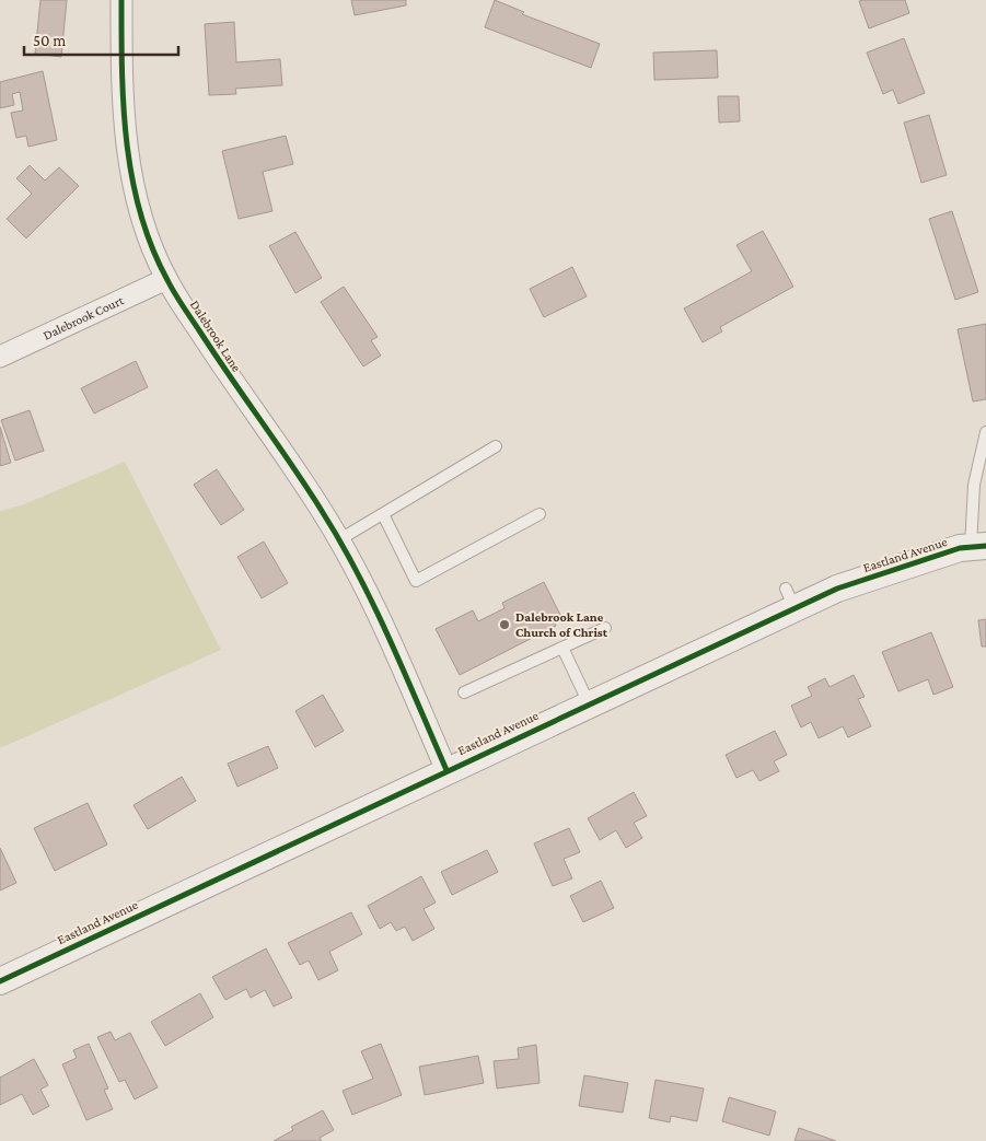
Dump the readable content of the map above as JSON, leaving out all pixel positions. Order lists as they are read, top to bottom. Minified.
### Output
{"streets":{"street":["Dalebrook Court","Dalebrook Lane","Eastland Avenue"]},"crossings":[["Dalebrook Court","Dalebrook Lane"],["Dalebrook Lane","Eastland Avenue"]],"places":["Dalebrook Lane Church of Christ"],"scale_bar":"50 m"}
